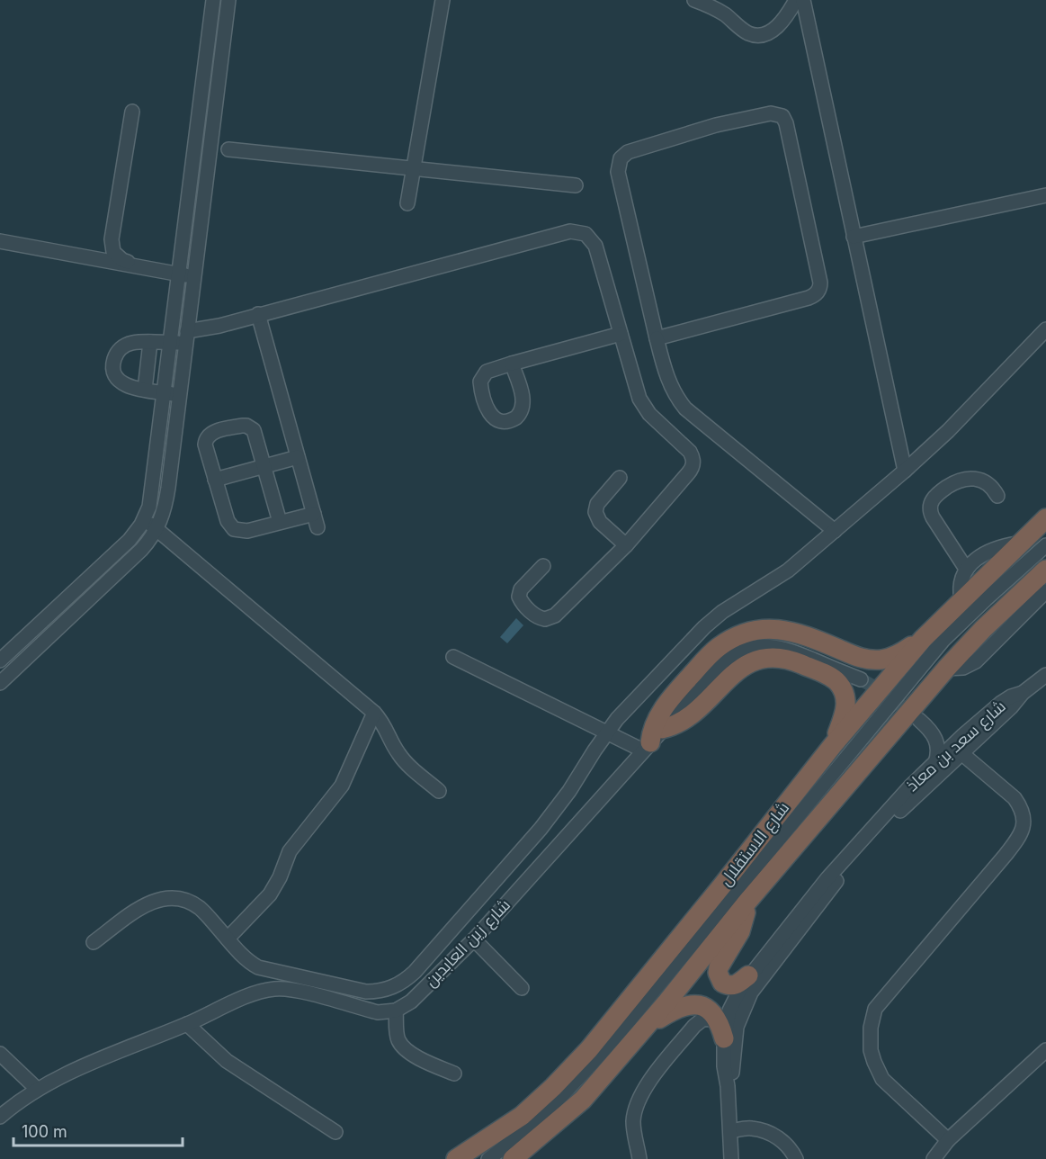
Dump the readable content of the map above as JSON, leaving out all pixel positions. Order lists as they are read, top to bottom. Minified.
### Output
{"streets":{"highway":["شارع الاستقلال"],"street":["شارع سعد بن معاذ","شارع زين العابدين"]},"scale_bar":"100 m"}
